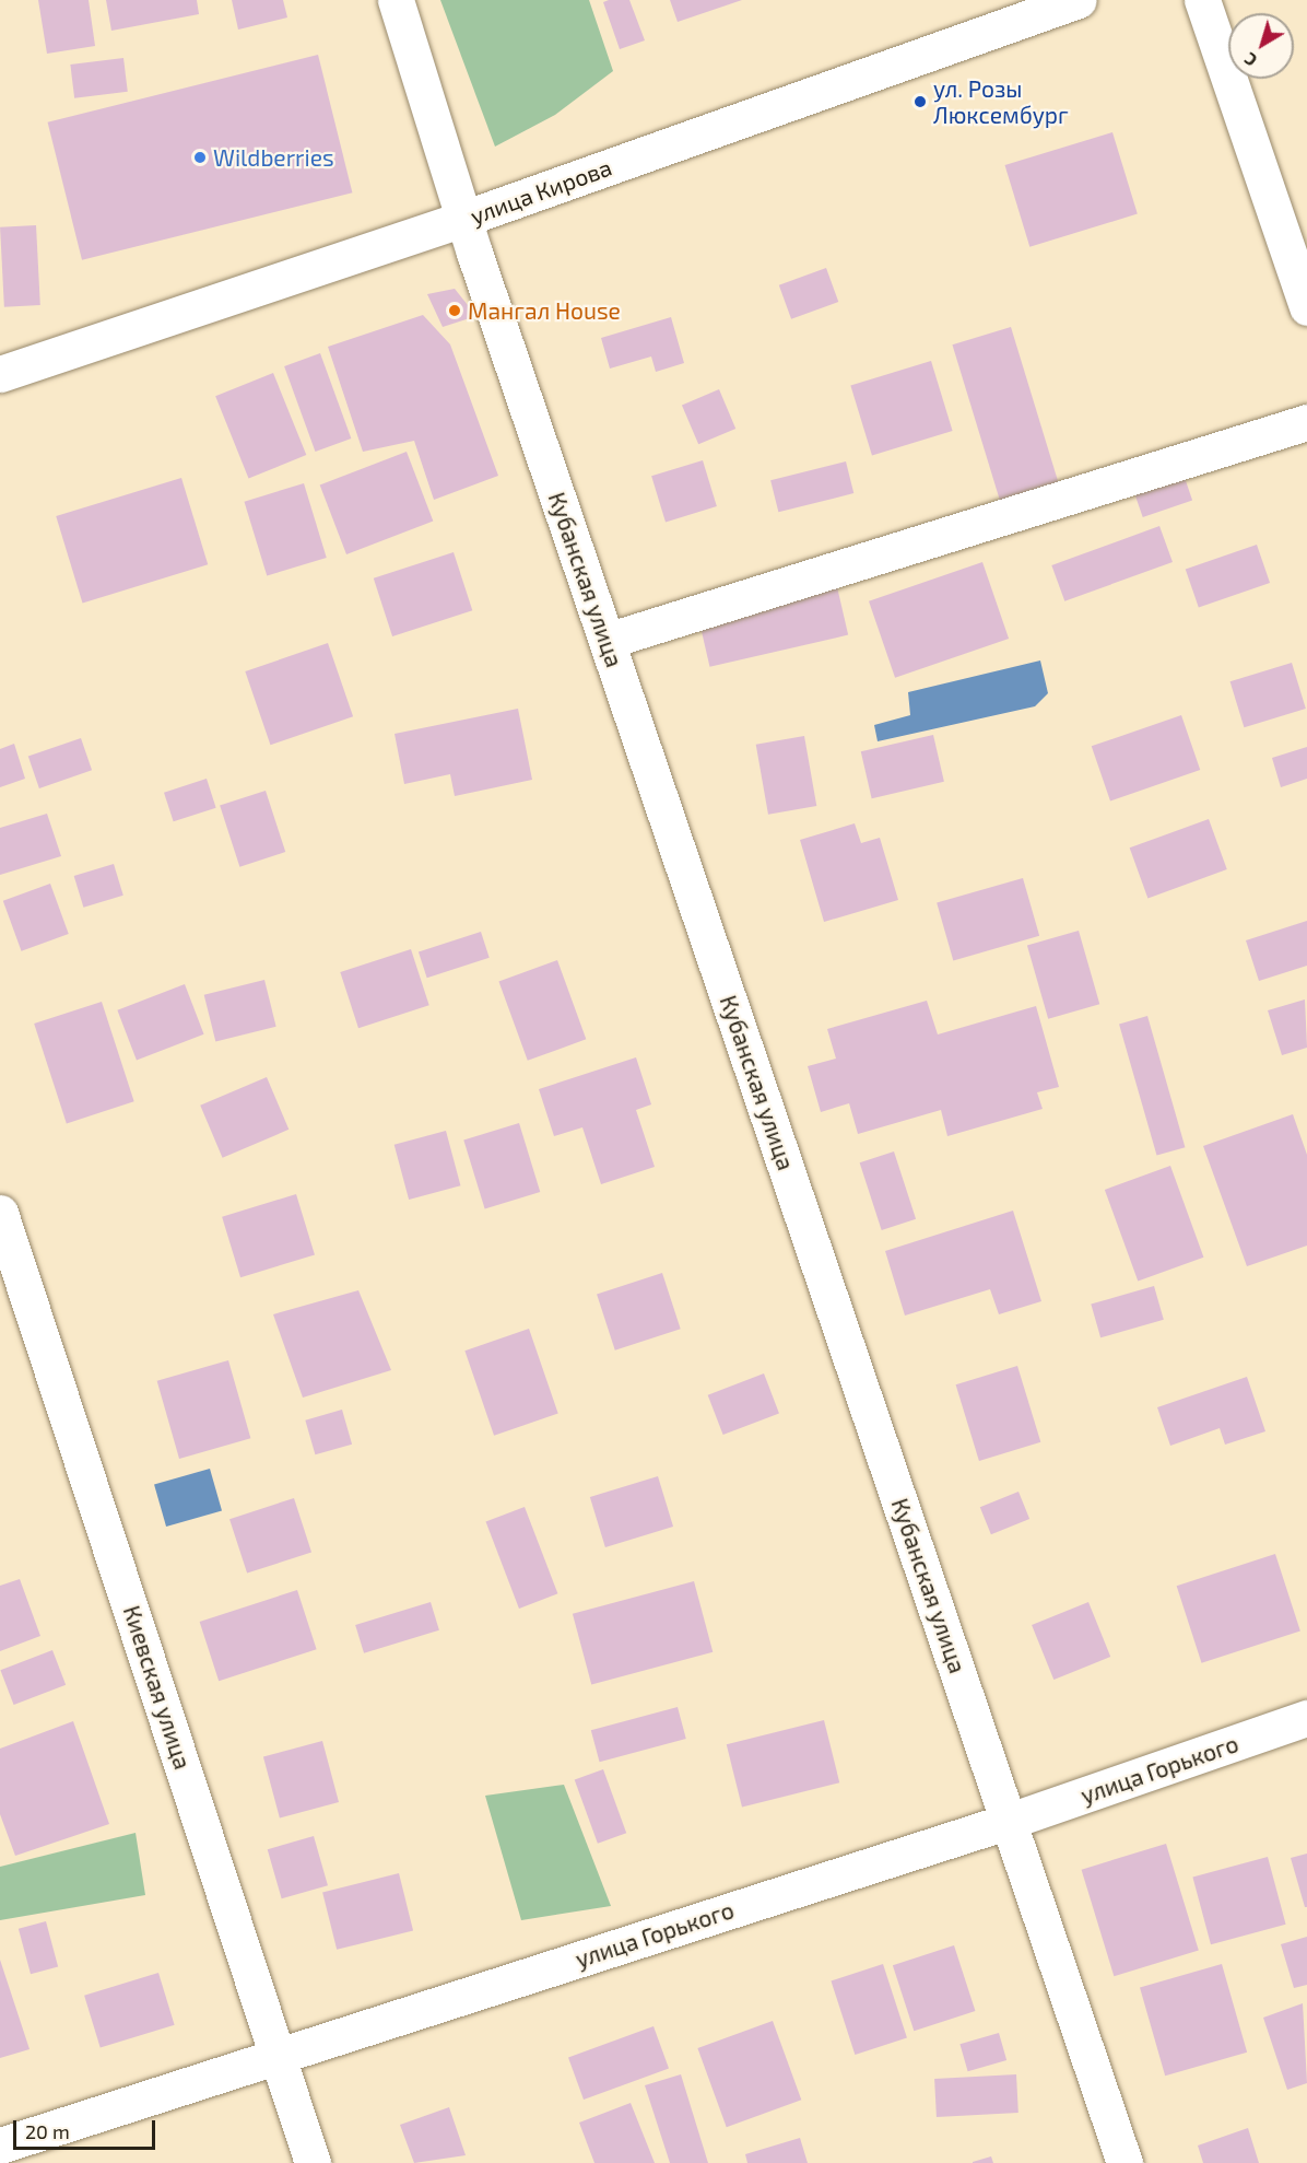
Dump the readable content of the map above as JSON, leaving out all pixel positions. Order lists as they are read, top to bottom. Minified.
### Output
{"streets":{"street":["улица Кирова","Кубанская улица","Киевская улица","улица Горького"]},"crossings":[["улица Кирова","Кубанская улица"],["Кубанская улица","улица Горького"],["Киевская улица","улица Горького"]],"places":["ул. Розы Люксембург","Wildberries","Мангал House"],"scale_bar":"20 m","north":"bottom left"}
